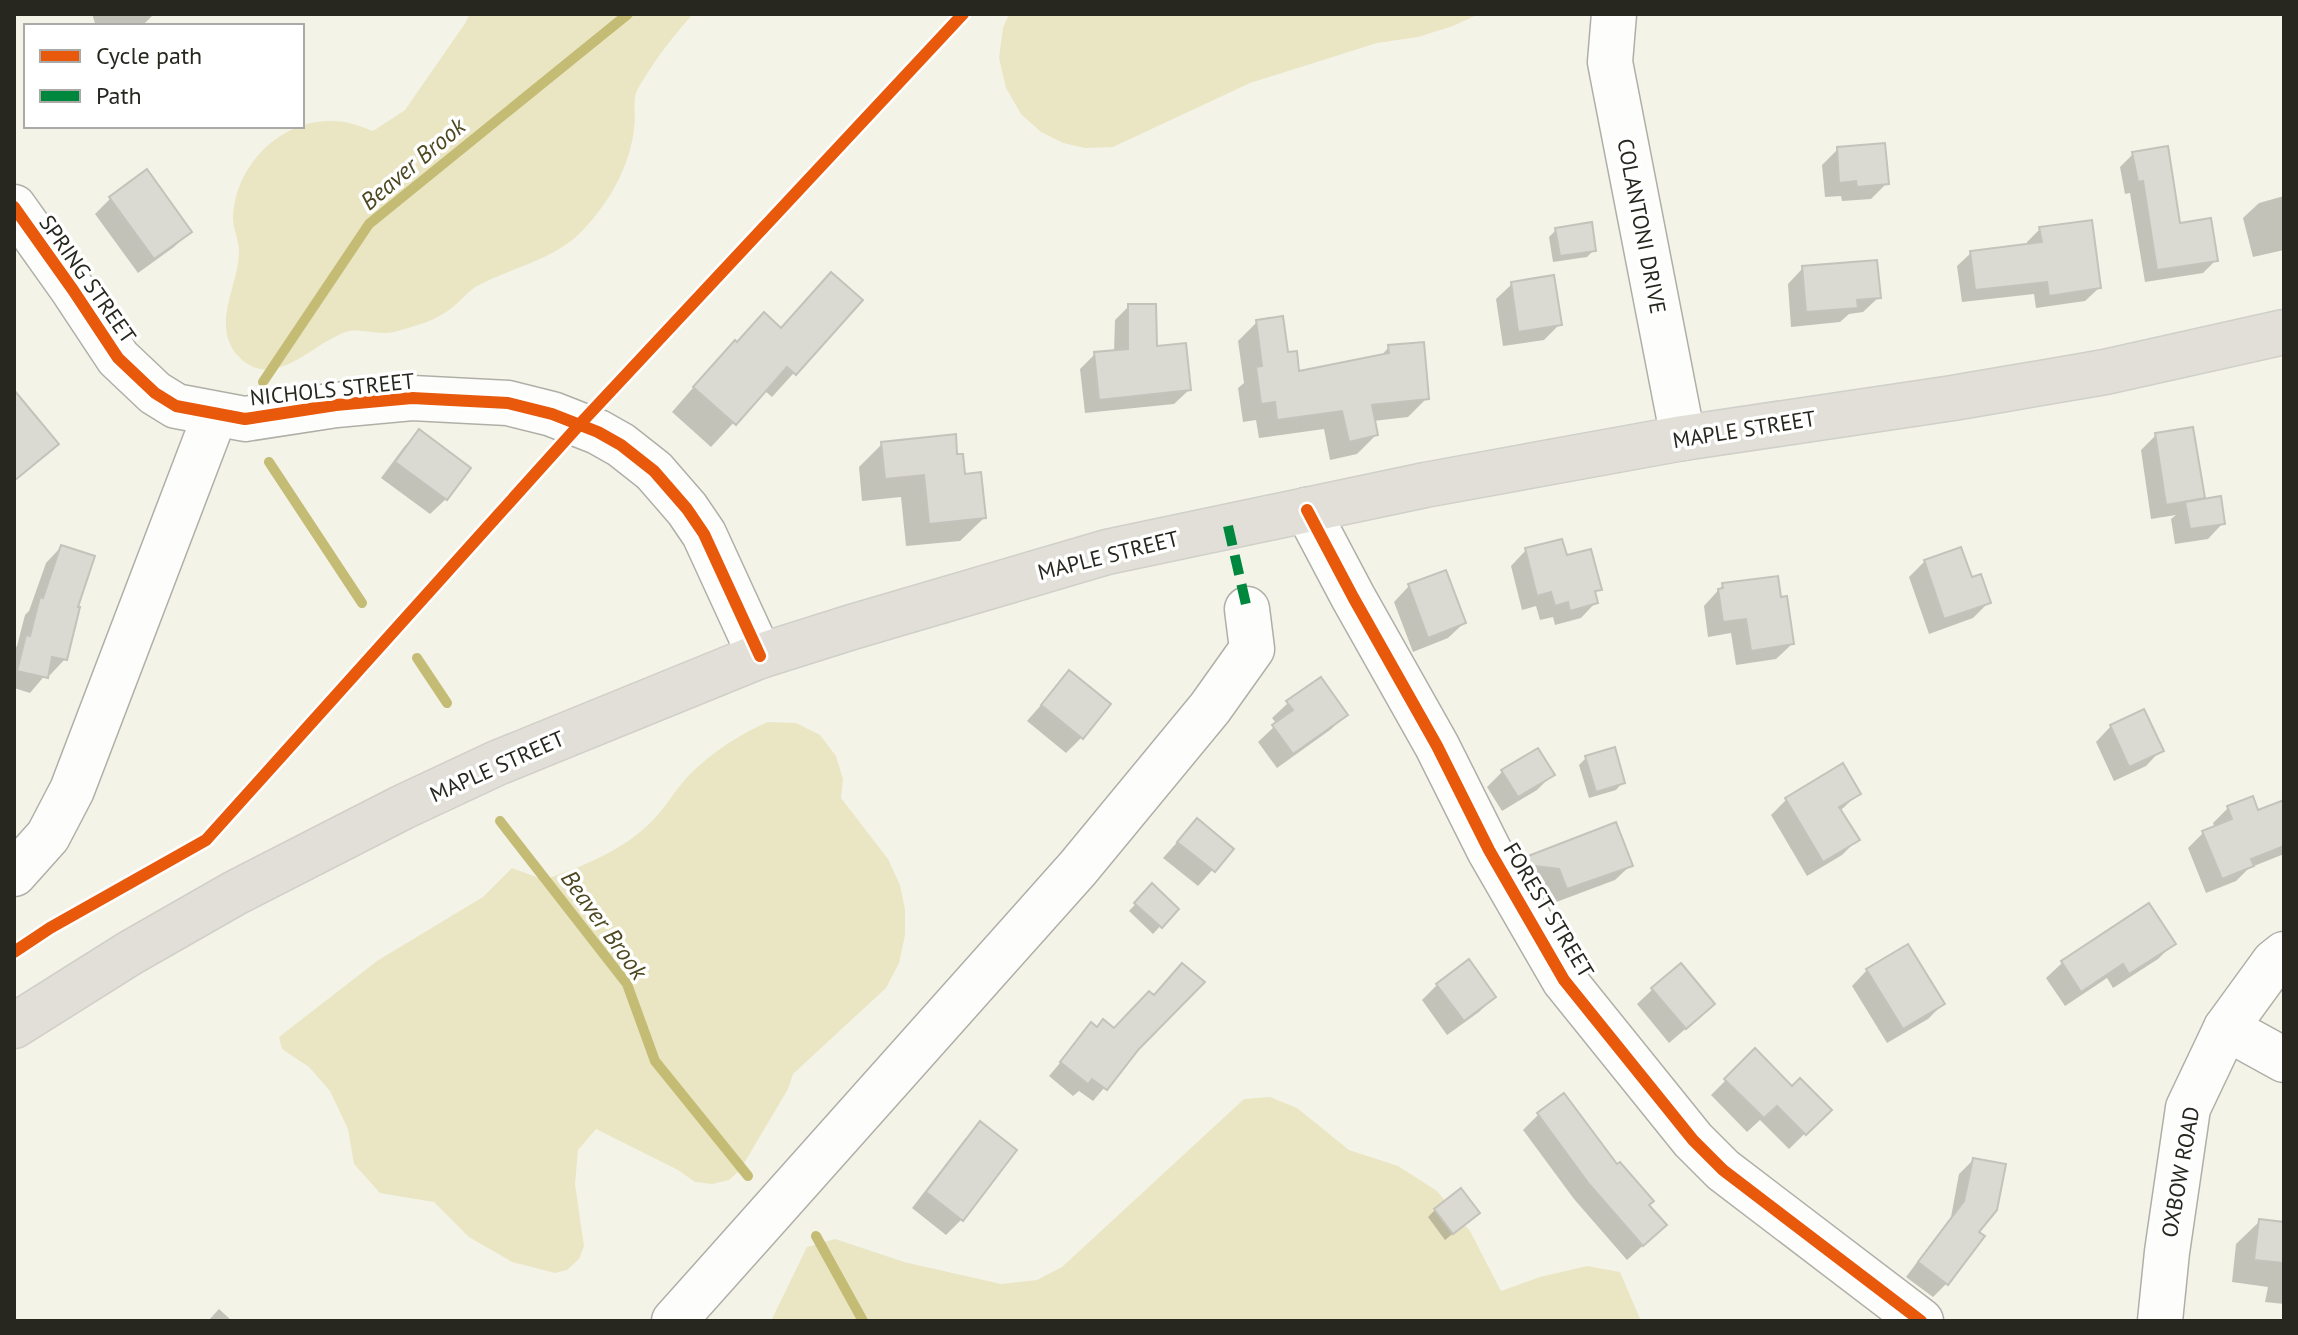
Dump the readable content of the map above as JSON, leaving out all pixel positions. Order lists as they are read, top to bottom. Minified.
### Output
{"streets":{"main road":["MAPLE STREET"],"street":["COLANTONI DRIVE","SPRING STREET","NICHOLS STREET","FOREST STREET","OXBOW ROAD"]},"crossings":[["COLANTONI DRIVE","MAPLE STREET"],["SPRING STREET","NICHOLS STREET"],["NICHOLS STREET","MAPLE STREET"],["MAPLE STREET","FOREST STREET"]],"water":["Beaver Brook"],"legend":["Cycle path","Path"]}
